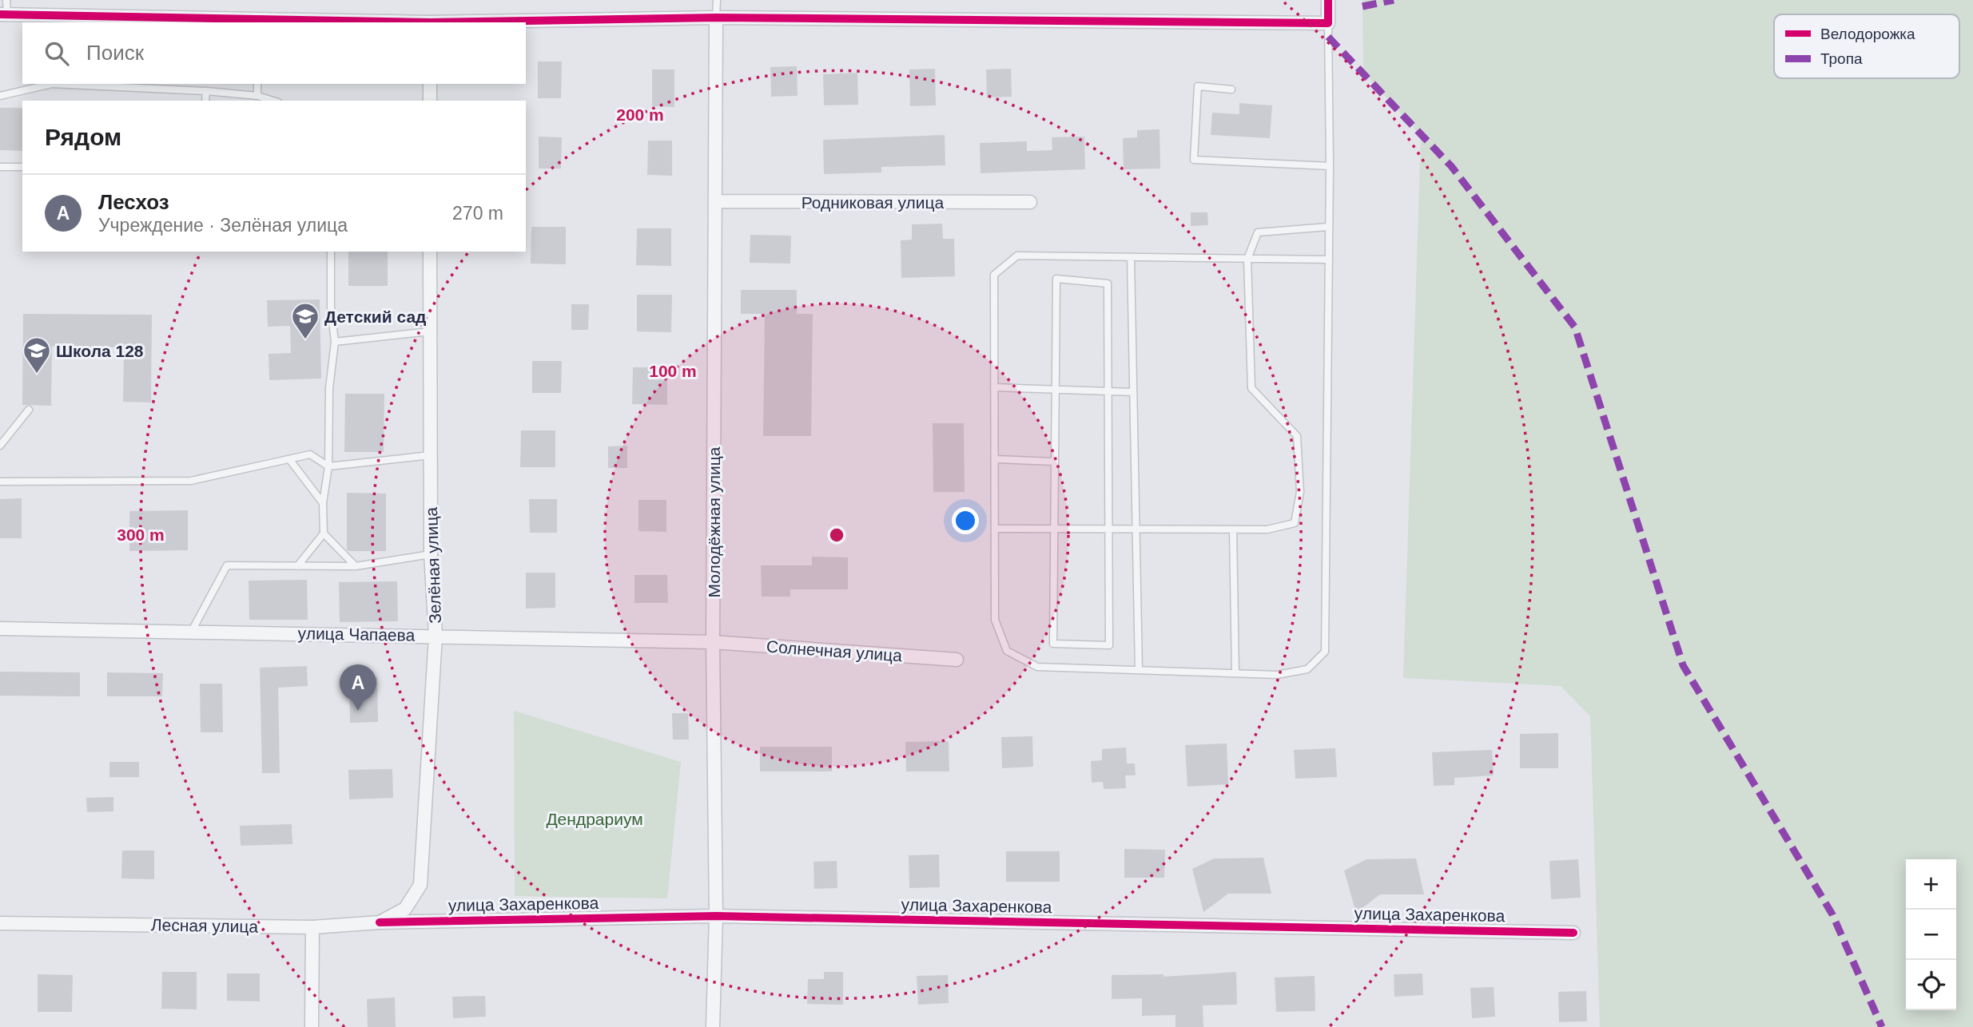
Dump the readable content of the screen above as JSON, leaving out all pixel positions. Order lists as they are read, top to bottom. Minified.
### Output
{"streets":{"street":["Родниковая улица","Молодёжная улица","Зелёная улица","улица Чапаева","Солнечная улица","улица Захаренкова","Лесная улица"]},"crossings":[["Родниковая улица","Молодёжная улица"],["Молодёжная улица","улица Чапаева"],["Молодёжная улица","Солнечная улица"],["Молодёжная улица","улица Захаренкова"],["Зелёная улица","улица Чапаева"],["Зелёная улица","Лесная улица"],["улица Чапаева","Солнечная улица"],["улица Захаренкова","Лесная улица"]],"parks":["Дендрариум"],"places":{"school or university":["Детский сад","Школа 128"]},"legend":["Велодорожка","Тропа"],"page":{"search":"Поиск","heading":"Рядом","list":[{"mark":"A","name":"Лесхоз","note":"Учреждение · Зелёная улица","value":"270 m"}],"pins":"A","map_buttons":["+","−"]},"rings":["200 m","100 m","300 m"]}
